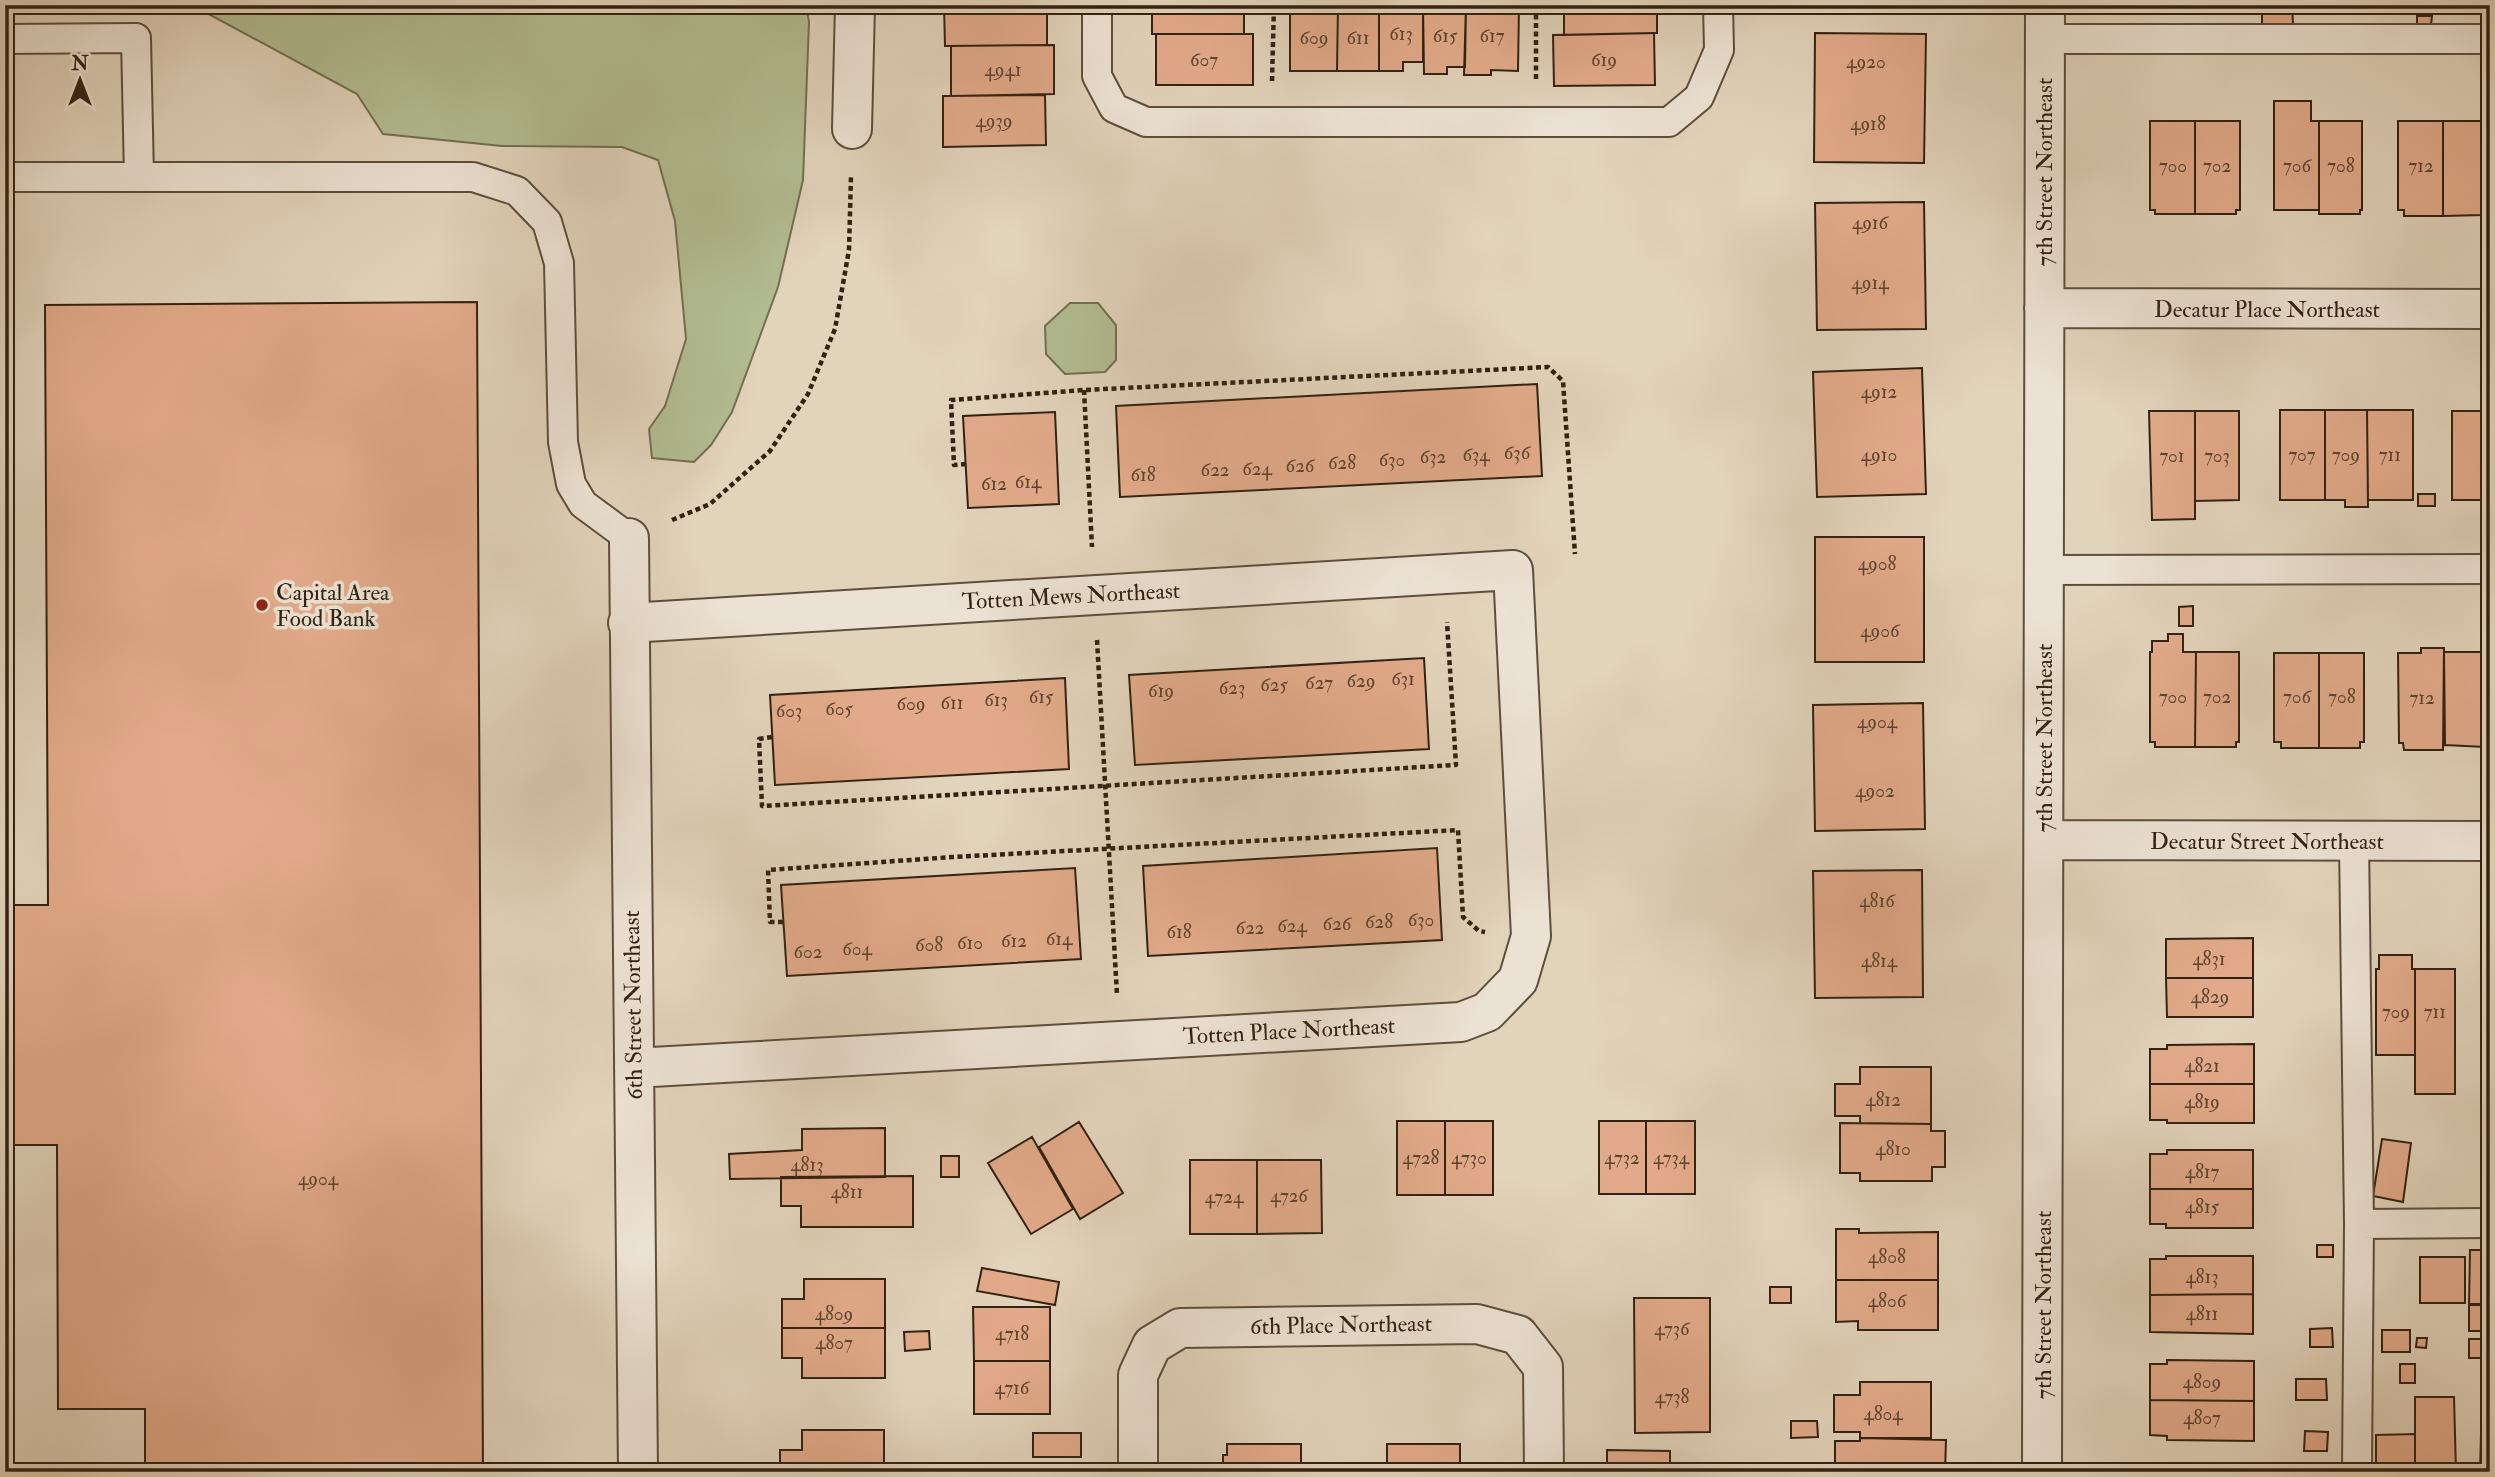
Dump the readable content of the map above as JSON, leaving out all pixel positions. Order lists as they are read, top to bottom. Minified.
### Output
{"streets":{"street":["7th Street Northeast","Decatur Place Northeast","Totten Mews Northeast","Decatur Street Northeast","6th Street Northeast","Totten Place Northeast","6th Place Northeast"]},"crossings":[["7th Street Northeast","Decatur Place Northeast"],["7th Street Northeast","Decatur Street Northeast"],["Totten Mews Northeast","6th Street Northeast"],["Totten Mews Northeast","Totten Place Northeast"],["6th Street Northeast","Totten Place Northeast"]],"places":["Capital Area Food Bank"],"house_numbers":["613","615","617","609","611","607","619","4920","4941","4939","4918","700","702","706","708","712","4916","4914","4912","636","634","4910","707","709","711","701","703","632","630","628","626","624","622","618","614","612","4908","4906","631","629","627","625","623","619","615","700","702","706","708","712","613","611","609","605","603","4904","4902","4816","630","628","626","624","622","618","614","612","610","608","604","602","4831","4814","4829","709","711","4821","4812","4819","4810","4728","4730","4732","4734","4813","4817","4904","4811","4726","4724","4815","4808","4813","4806","4809","4811","4736","4718","4807","4809","4716","4738","4804","4807"],"north":"top"}
